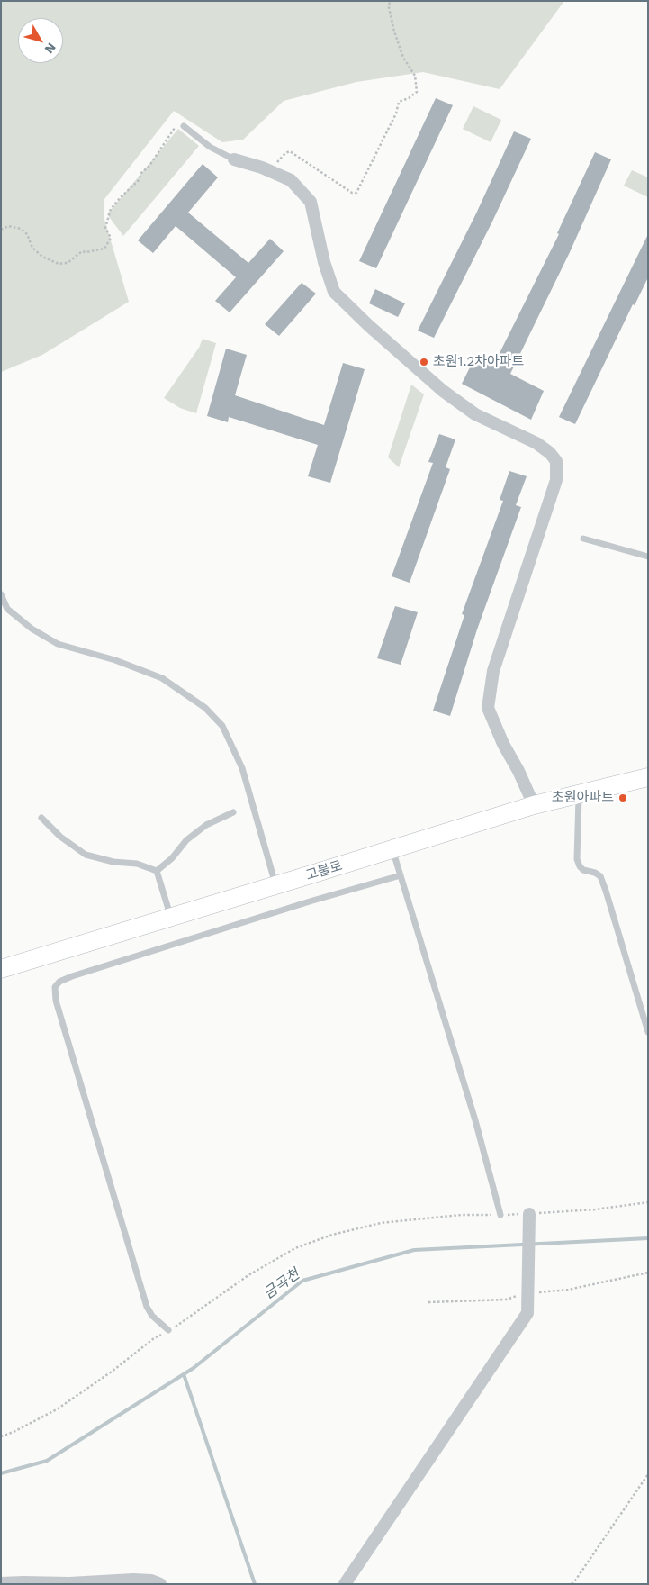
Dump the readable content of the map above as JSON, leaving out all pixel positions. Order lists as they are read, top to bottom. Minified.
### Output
{"streets":{"main road":["고불로"]},"water":["금곡천"],"places":["초원1.2차아파트","초원아파트"],"north":"bottom right"}
